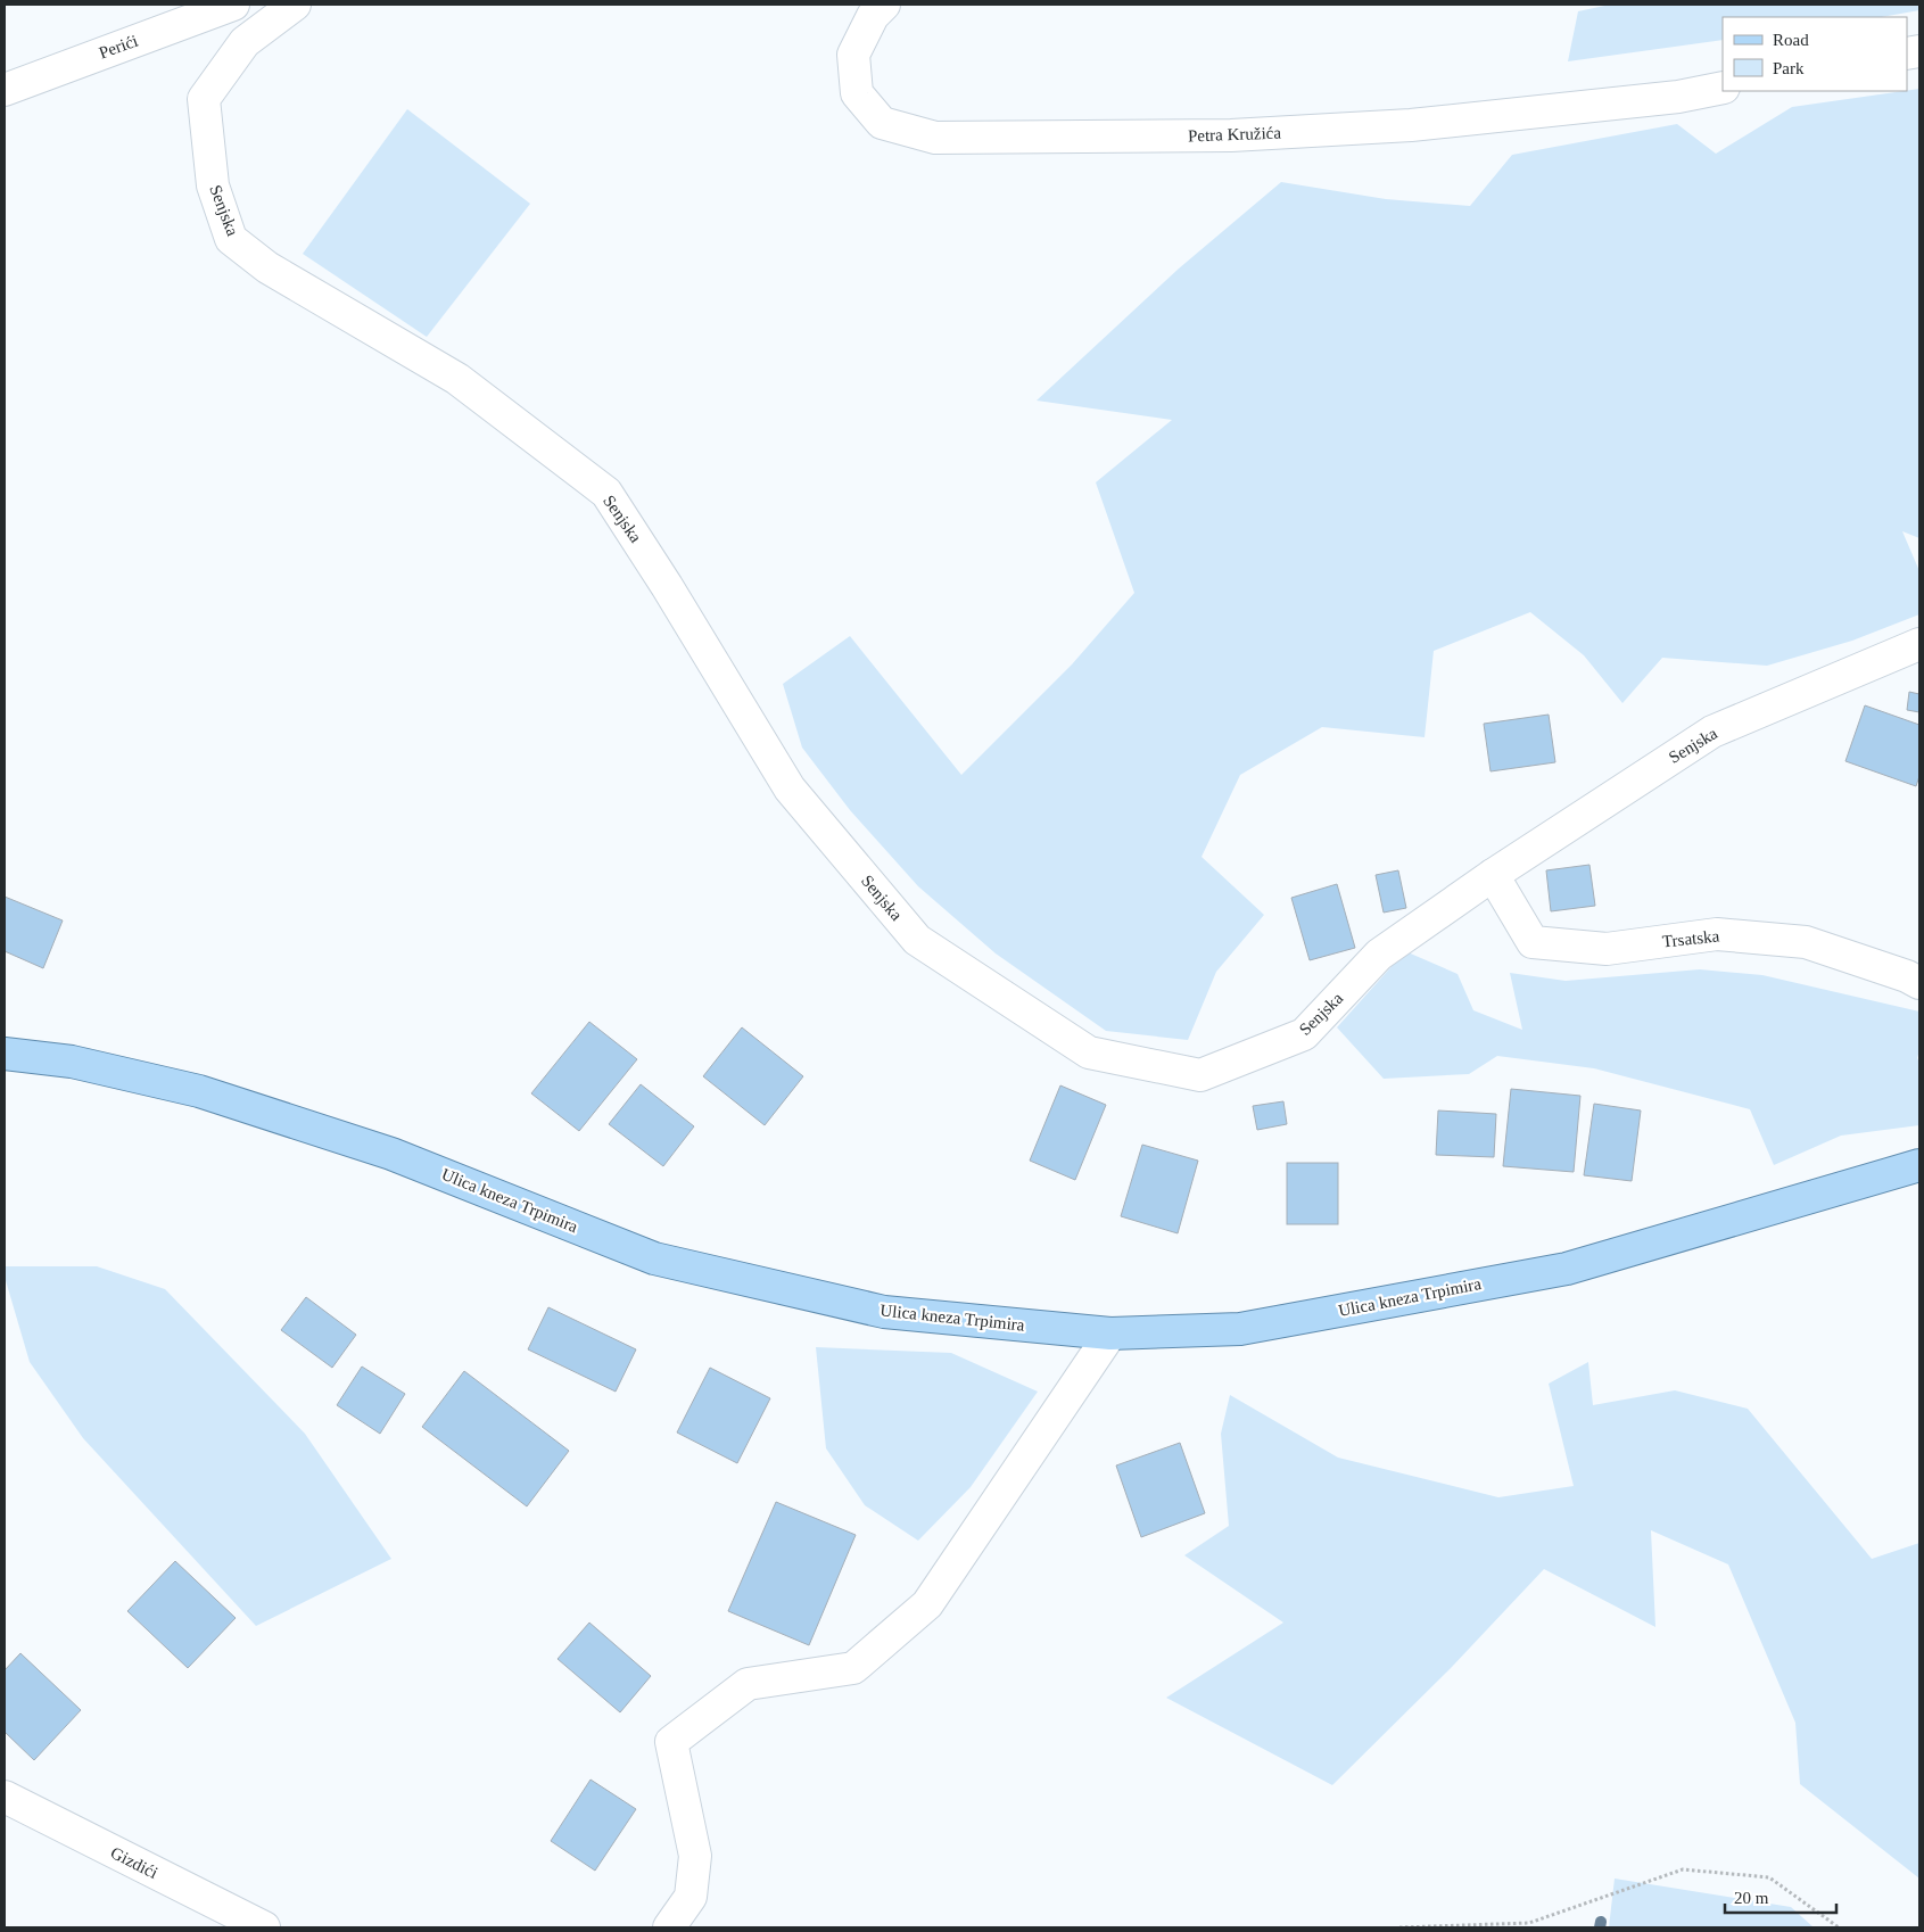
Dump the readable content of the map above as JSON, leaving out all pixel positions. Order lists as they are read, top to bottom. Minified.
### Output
{"streets":{"main road":["Ulica kneza Trpimira"],"street":["Perići","Petra Kružića","Senjska","Trsatska","Gizdići"]},"crossings":[["Senjska","Trsatska"]],"legend":["Road","Park"],"scale_bar":"20 m"}
